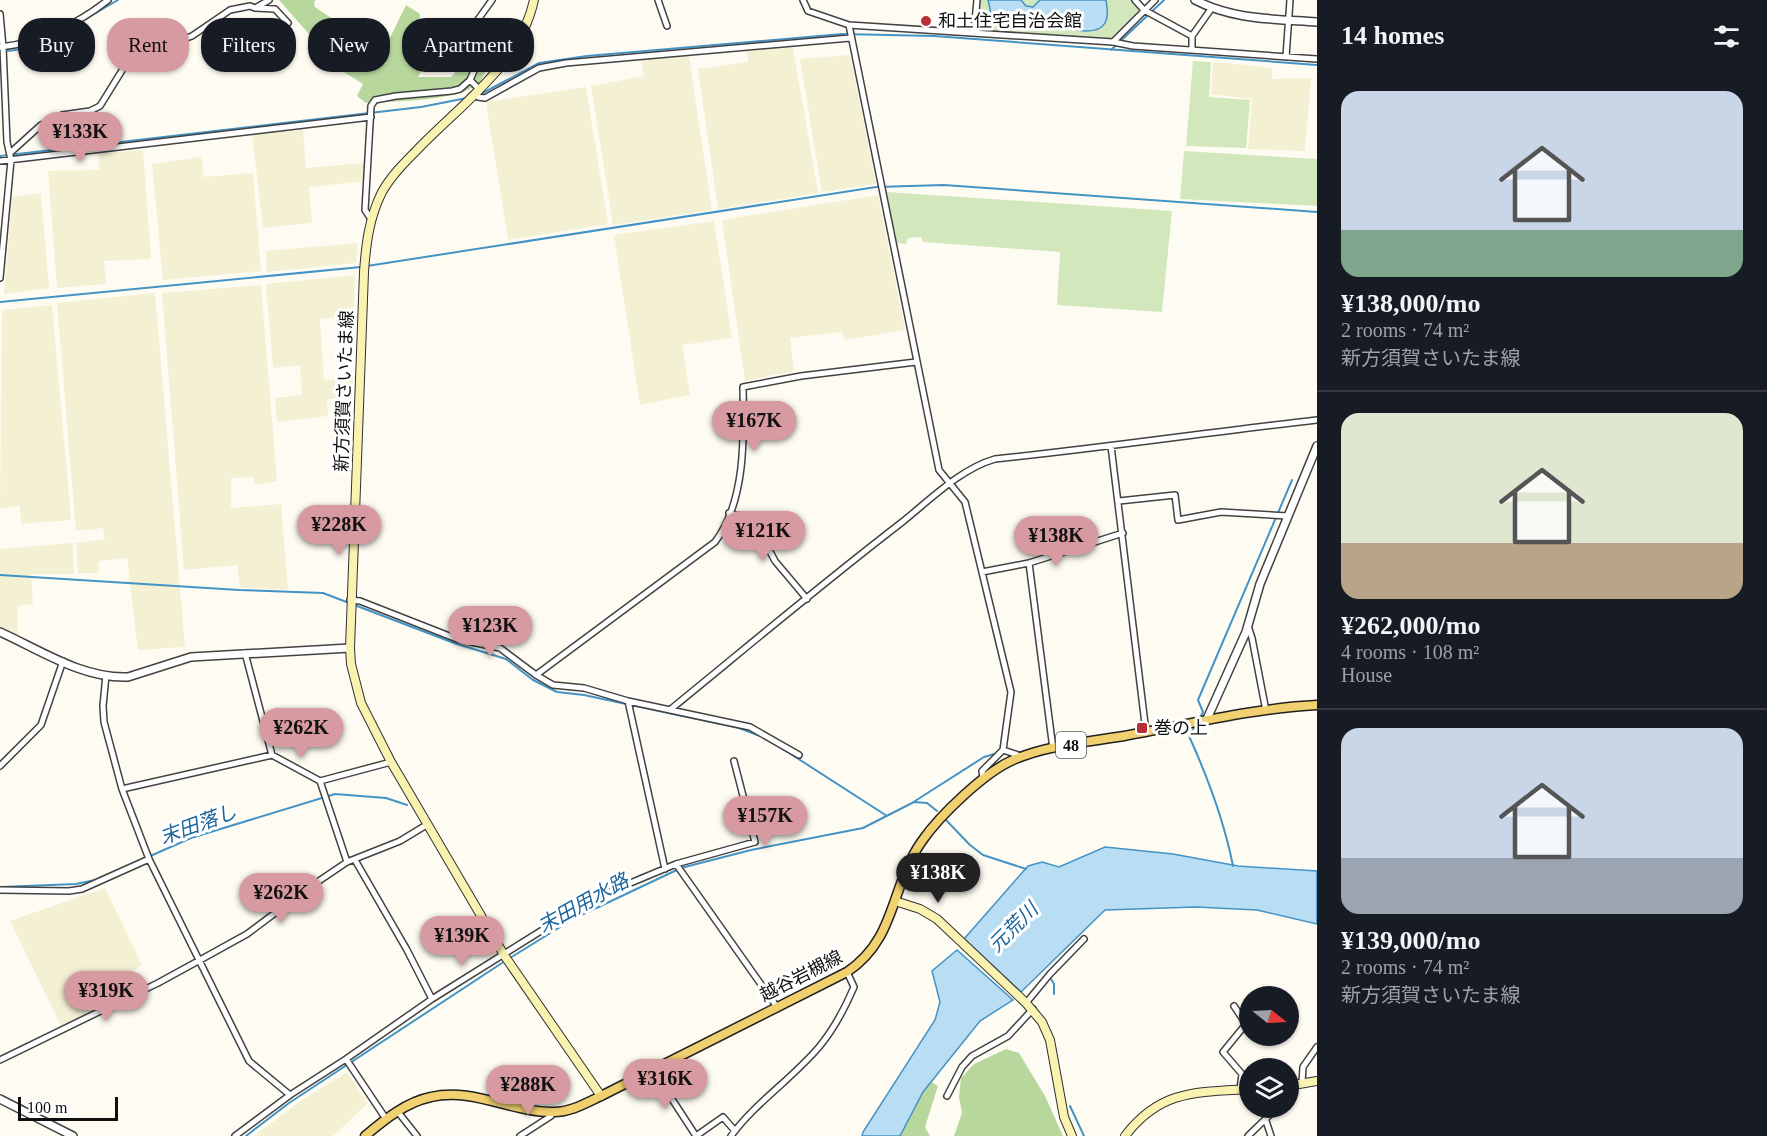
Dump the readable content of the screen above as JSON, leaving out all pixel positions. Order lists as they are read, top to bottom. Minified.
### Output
{"streets":{"main road":["新方須賀さいたま線","48","越谷岩槻線"]},"crossings":[["新方須賀さいたま線","越谷岩槻線"]],"water":["末田落し","末田用水路","元荒川"],"places":{"other":["和土住宅自治会館"],"transit":["巻の上"]},"scale_bar":"100 m","north":"right","page":{"heading":"14 homes","chip":["Buy","Rent","Filters","New","Apartment"],"list":[{"name":"¥138,000/mo","note":"2 rooms · 74 m² · 新方須賀さいたま線"},{"name":"¥262,000/mo","note":"4 rooms · 108 m² · House"},{"name":"¥139,000/mo","note":"2 rooms · 74 m² · 新方須賀さいたま線"}],"price":["¥133K","¥167K","¥228K","¥121K","¥138K","¥123K","¥262K","¥157K","¥138K","¥262K","¥139K","¥319K","¥316K","¥288K"],"scale":"100 m"}}
